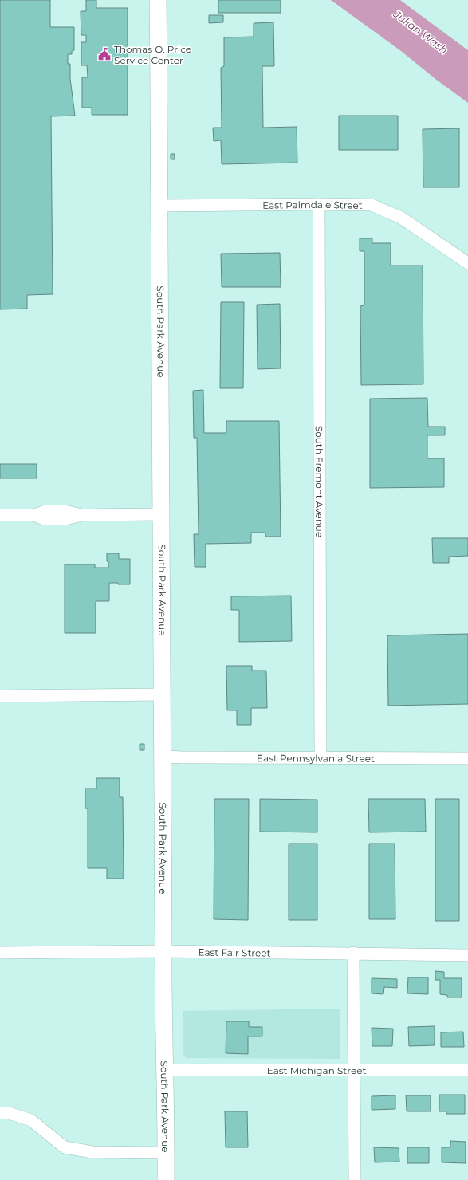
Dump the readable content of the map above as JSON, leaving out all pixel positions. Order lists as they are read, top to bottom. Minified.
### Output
{"streets":{"main road":["South Park Avenue"],"street":["East Palmdale Street","South Fremont Avenue","East Pennsylvania Street","East Fair Street","East Michigan Street"]},"crossings":[["East Palmdale Street","South Park Avenue"],["East Palmdale Street","South Fremont Avenue"],["South Park Avenue","East Pennsylvania Street"],["South Park Avenue","East Fair Street"],["South Park Avenue","East Michigan Street"],["South Fremont Avenue","East Pennsylvania Street"]],"water":["Julian Wash"],"places":{"public building":["Thomas O. Price Service Center"]}}
